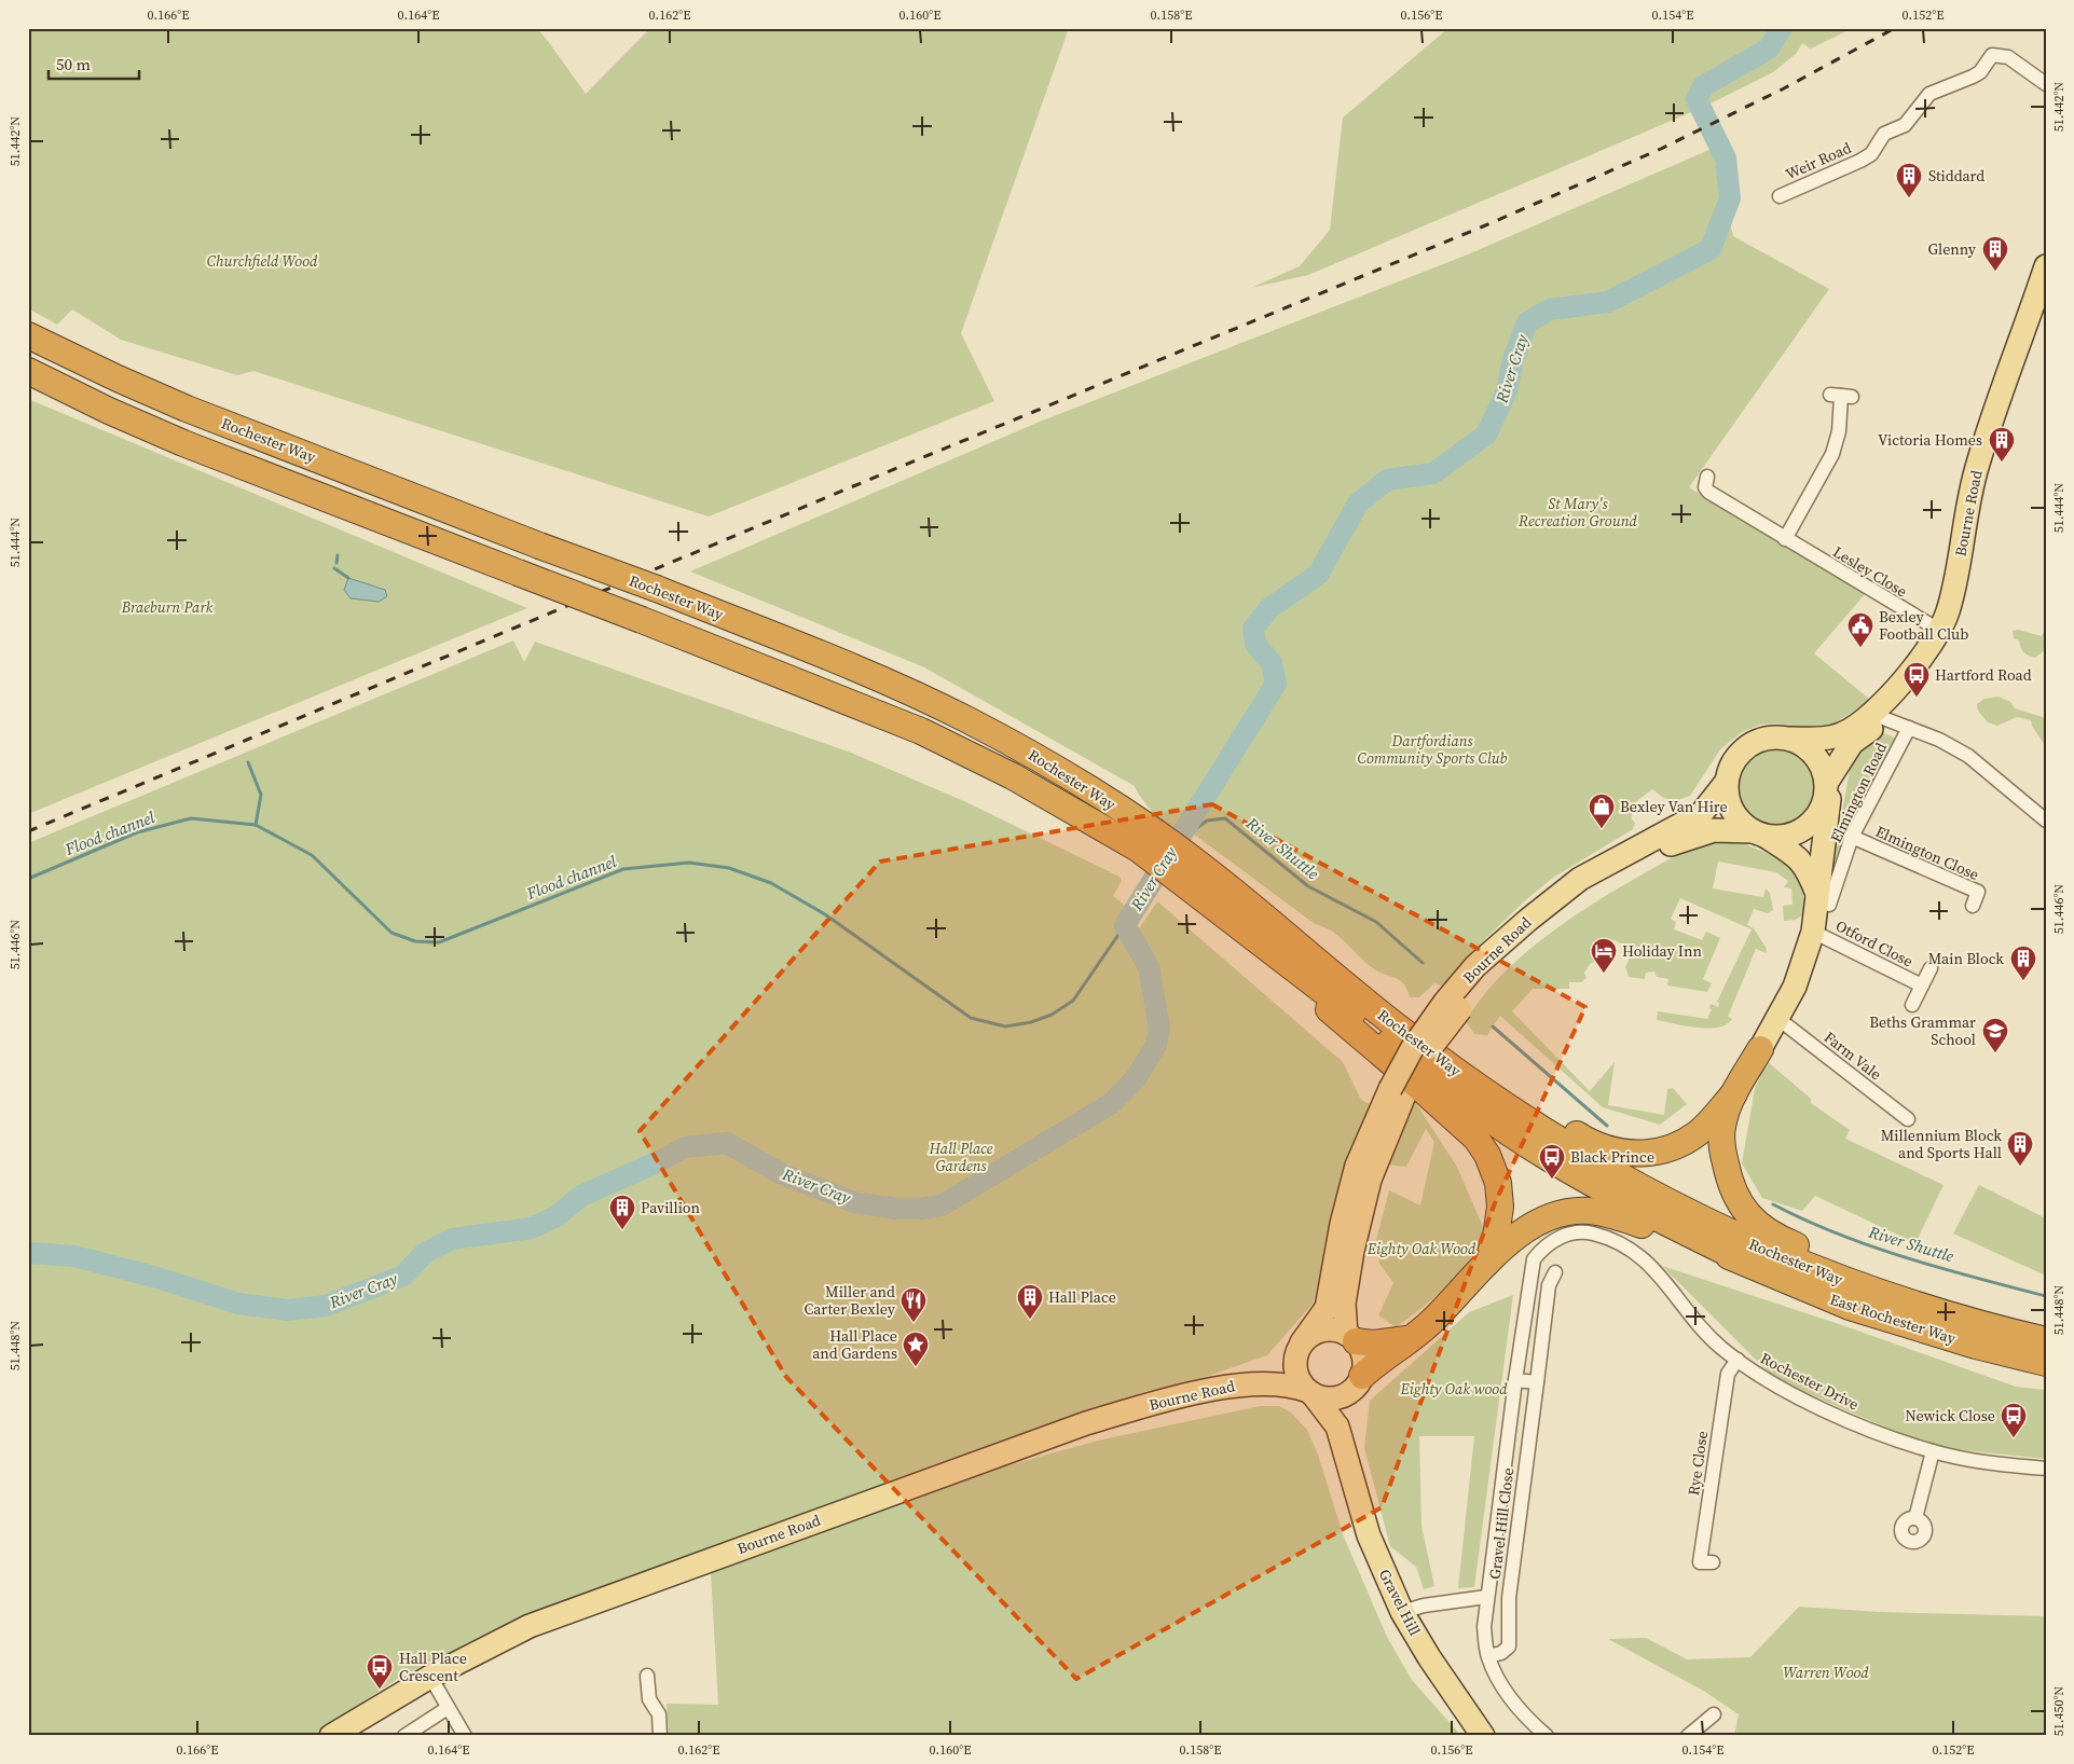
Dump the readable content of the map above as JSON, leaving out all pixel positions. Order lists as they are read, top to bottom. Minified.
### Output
{"streets":{"highway":["Rochester Way","East Rochester Way"],"main road":["Bourne Road","Gravel Hill"],"street":["Weir Road","Lesley Close","Elmington Road","Elmington Close","Otford Close","Farm Vale","Rochester Drive","Rye Close","Gravel Hill Close"]},"crossings":[["Rochester Way","East Rochester Way"],["Bourne Road","Lesley Close"],["Bourne Road","Gravel Hill"],["Elmington Road","Elmington Close"],["Rochester Drive","Rye Close"],["Rochester Drive","Gravel Hill Close"],["Gravel Hill Close","Gravel Hill"]],"water":["River Cray","Flood channel","River Shuttle"],"parks":["Churchfield Wood","St Mary's Recreation Ground","Braeburn Park","Dartfordians Community Sports Club","Hall Place Gardens","Eighty Oak Wood","Eighty Oak wood","Warren Wood"],"places":{"building":["Stiddard","Glenny","Victoria Homes","Main Block","Millennium Block and Sports Hall","Pavillion","Hall Place"],"public building":["Bexley Football Club"],"bus stop":["Hartford Road","Black Prince","Newick Close","Hall Place Crescent"],"shop":["Bexley Van Hire"],"hotel":["Holiday Inn"],"school or university":["Beths Grammar School"],"restaurant":["Miller and Carter Bexley"],"place":["Hall Place and Gardens"]},"scale_bar":"50 m","coordinates":["0.166°E","0.164°E","0.162°E","0.160°E","0.158°E","0.156°E","0.154°E","0.152°E","51.442°N","51.444°N","51.446°N","51.448°N","51.450°N"]}
